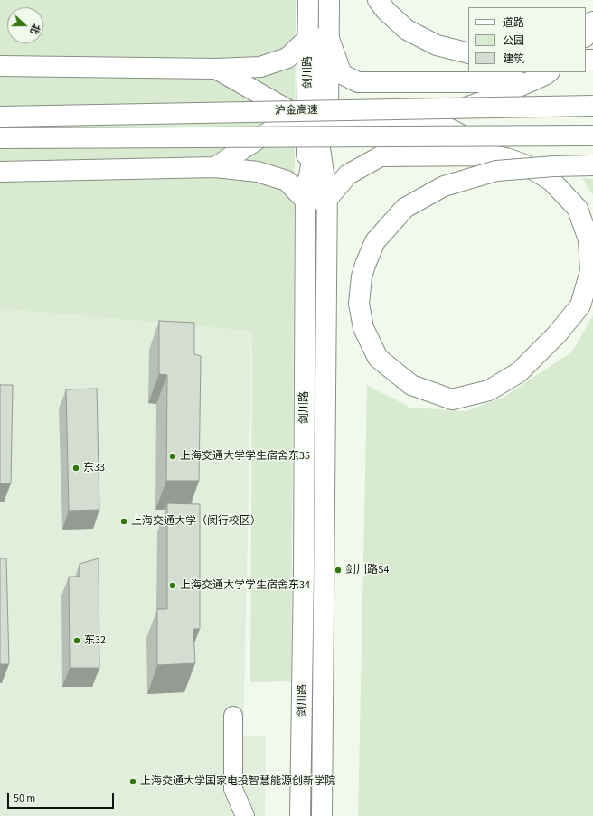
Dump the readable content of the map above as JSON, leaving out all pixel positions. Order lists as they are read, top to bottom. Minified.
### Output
{"streets":{"main road":["剑川路","沪金高速"]},"places":["上海交通大学学生宿舍东35","东33","上海交通大学（闵行校区）","剑川路S4","上海交通大学学生宿舍东34","东32","上海交通大学国家电投智慧能源创新学院"],"legend":["道路","公园","建筑"],"scale_bar":"50 m","north":"right"}
